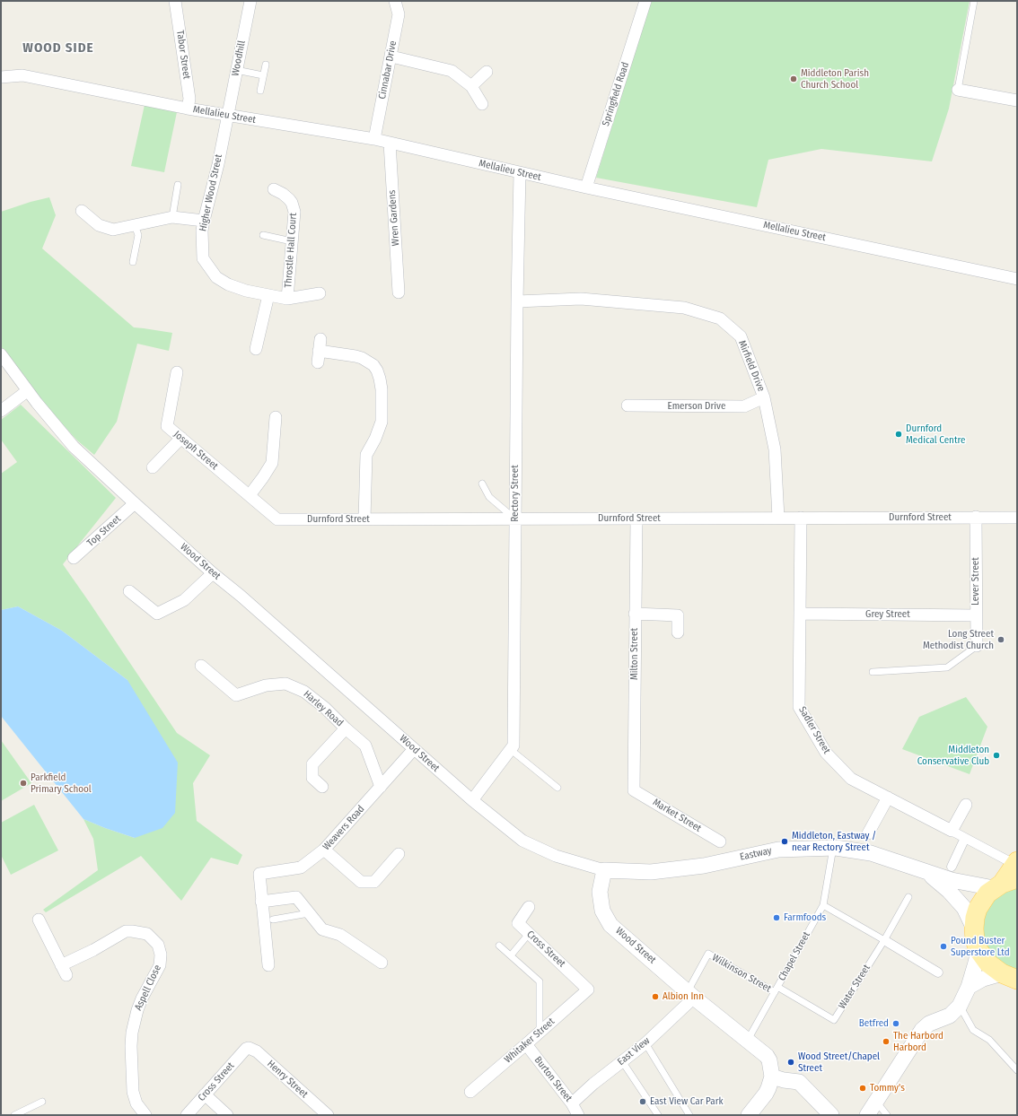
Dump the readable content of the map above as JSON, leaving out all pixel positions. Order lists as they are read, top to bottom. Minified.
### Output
{"streets":{"street":["Tabor Street","Woodhill","Cinnabar Drive","Springfield Road","Mellalieu Street","Higher Wood Street","Wren Gardens","Throstle Hall Court","Mirfield Drive","Emerson Drive","Joseph Street","Rectory Street","Durnford Street","Top Street","Wood Street","Lever Street","Grey Street","Milton Street","Harley Road","Sadler Street","Market Street","Weavers Road","Eastway","Cross Street","Aspell Close","Whitaker Street","East View","Henry Street","Burton Street"],"lane":["Chapel Street","Wilkinson Street","Water Street"]},"crossings":[["Tabor Street","Mellalieu Street"],["Woodhill","Mellalieu Street"],["Woodhill","Higher Wood Street"],["Cinnabar Drive","Mellalieu Street"],["Springfield Road","Mellalieu Street"],["Mellalieu Street","Higher Wood Street"],["Mellalieu Street","Wren Gardens"],["Mellalieu Street","Rectory Street"],["Higher Wood Street","Throstle Hall Court"],["Mirfield Drive","Emerson Drive"],["Mirfield Drive","Rectory Street"],["Mirfield Drive","Durnford Street"],["Joseph Street","Durnford Street"],["Rectory Street","Durnford Street"],["Rectory Street","Wood Street"],["Durnford Street","Lever Street"],["Durnford Street","Milton Street"],["Durnford Street","Sadler Street"],["Top Street","Wood Street"],["Wood Street","Weavers Road"],["Wood Street","Eastway"],["Wood Street","Chapel Street"],["Wood Street","Wilkinson Street"],["Wood Street","East View"],["Lever Street","Grey Street"],["Grey Street","Sadler Street"],["Milton Street","Market Street"],["Harley Road","Weavers Road"],["Eastway","Chapel Street"],["Cross Street","Whitaker Street"],["Cross Street","Henry Street"],["Chapel Street","Wilkinson Street"],["Chapel Street","Water Street"],["Wilkinson Street","Water Street"],["Wilkinson Street","East View"],["Whitaker Street","Burton Street"],["East View","Burton Street"]],"districts":["WOOD SIDE"],"places":["Middleton Parish Church School","Durnford Medical Centre","Long Street Methodist Church","Middleton Conservative Club","Parkfield Primary School","Middleton, Eastway / near Rectory Street","Farmfoods","Pound Buster Superstore Ltd","Albion Inn","Betfred","The Harbord Harbord","Wood Street/Chapel Street","Tommy's","East View Car Park"]}
